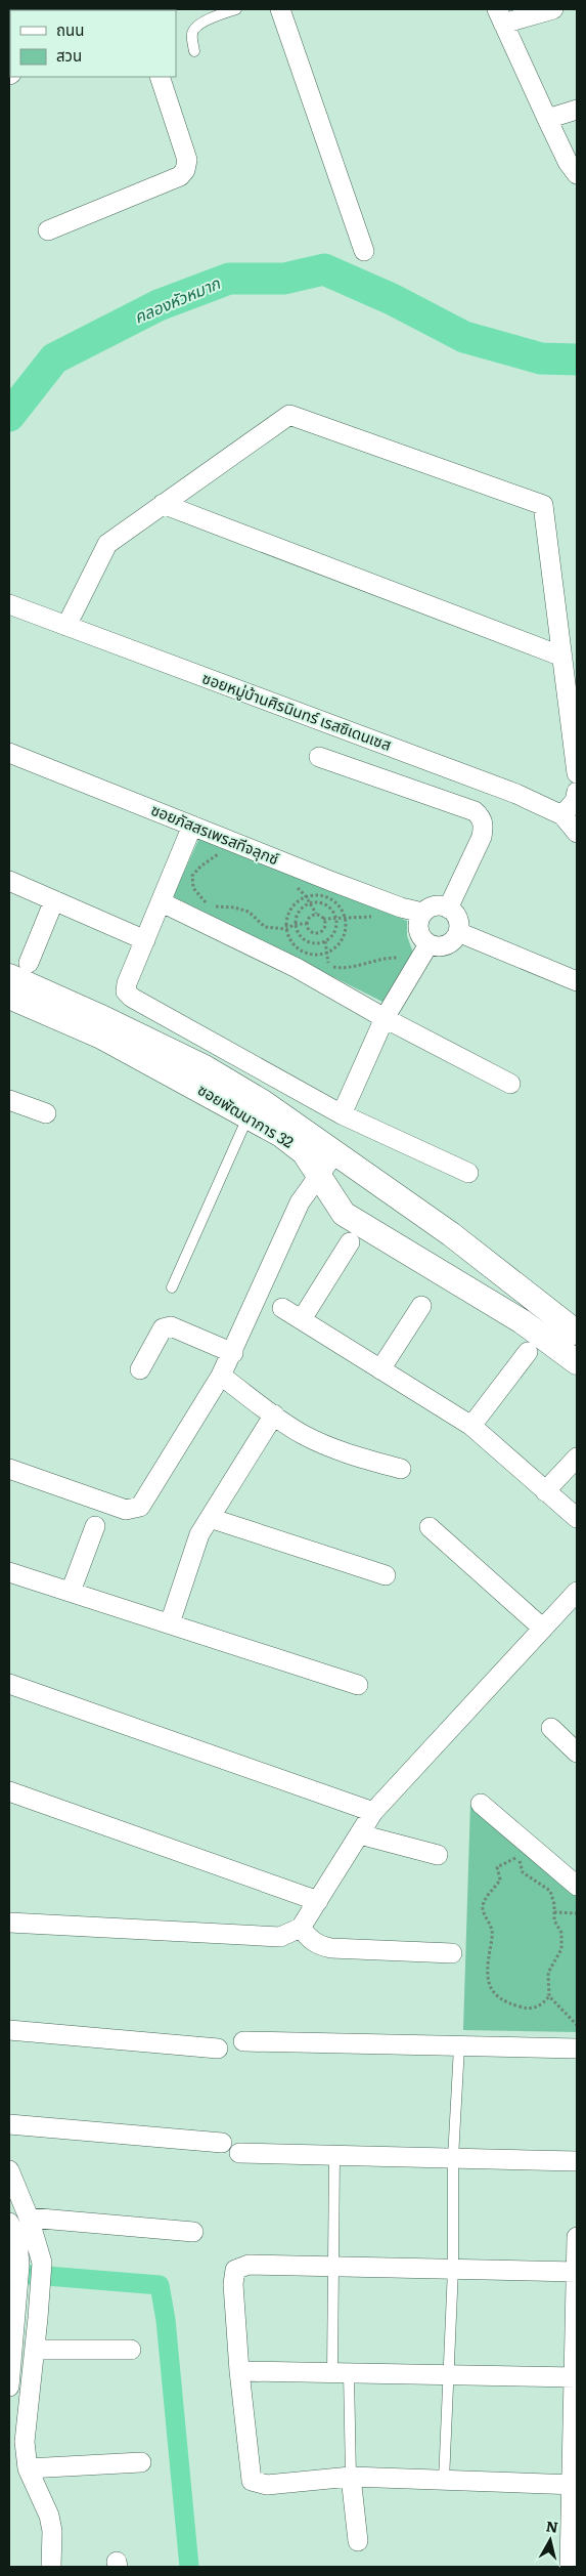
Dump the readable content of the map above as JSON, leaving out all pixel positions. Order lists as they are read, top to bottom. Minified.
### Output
{"streets":{"street":["ซอยหมู่บ้านศิรนินทร์ เรสซิเดนเซส","ซอยภัสสรเพรสทีจลุกซ์","ซอยพัฒนาการ 32"]},"water":["คลองหัวหมาก"],"legend":["ถนน","สวน"],"north":"top"}
